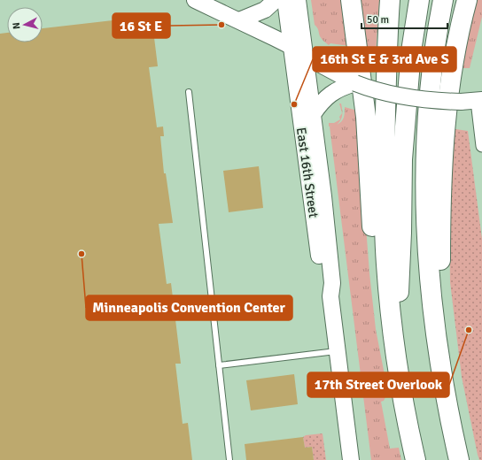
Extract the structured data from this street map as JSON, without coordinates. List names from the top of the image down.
{
  "streets": {
    "street": ["East 16th Street"]
  },
  "places": [
    "16 St E",
    "16th St E & 3rd Ave S",
    "Minneapolis Convention Center",
    "17th Street Overlook"
  ],
  "scale_bar": "50 m",
  "north": "left"
}
